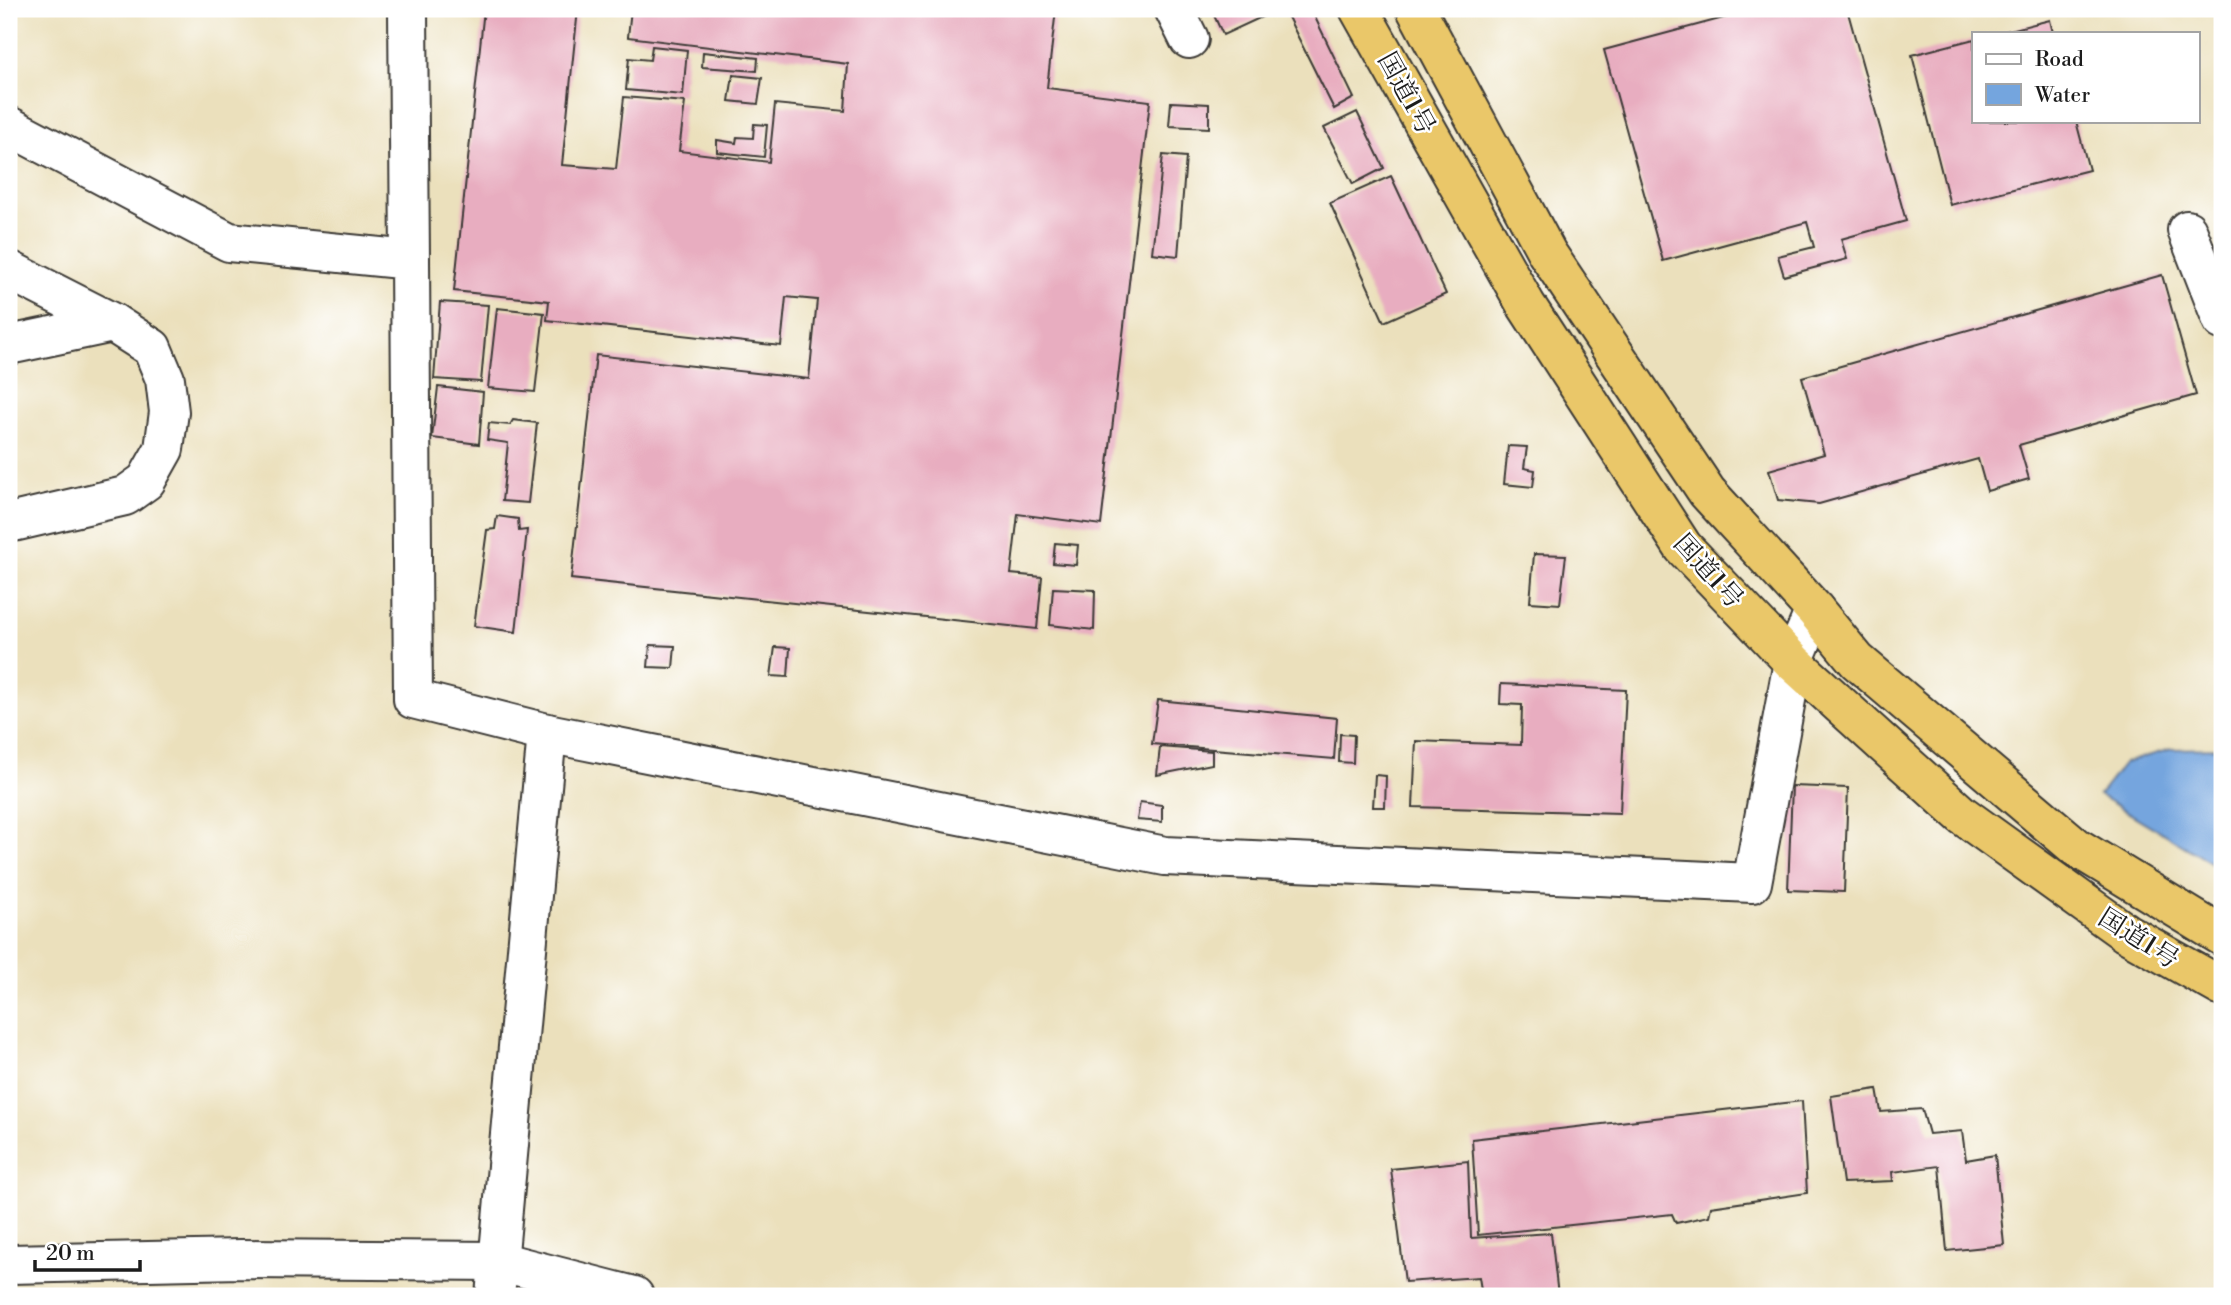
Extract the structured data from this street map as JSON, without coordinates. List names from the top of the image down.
{
  "streets": {
    "highway": ["国道1号"]
  },
  "legend": ["Road", "Water"],
  "scale_bar": "20 m"
}
